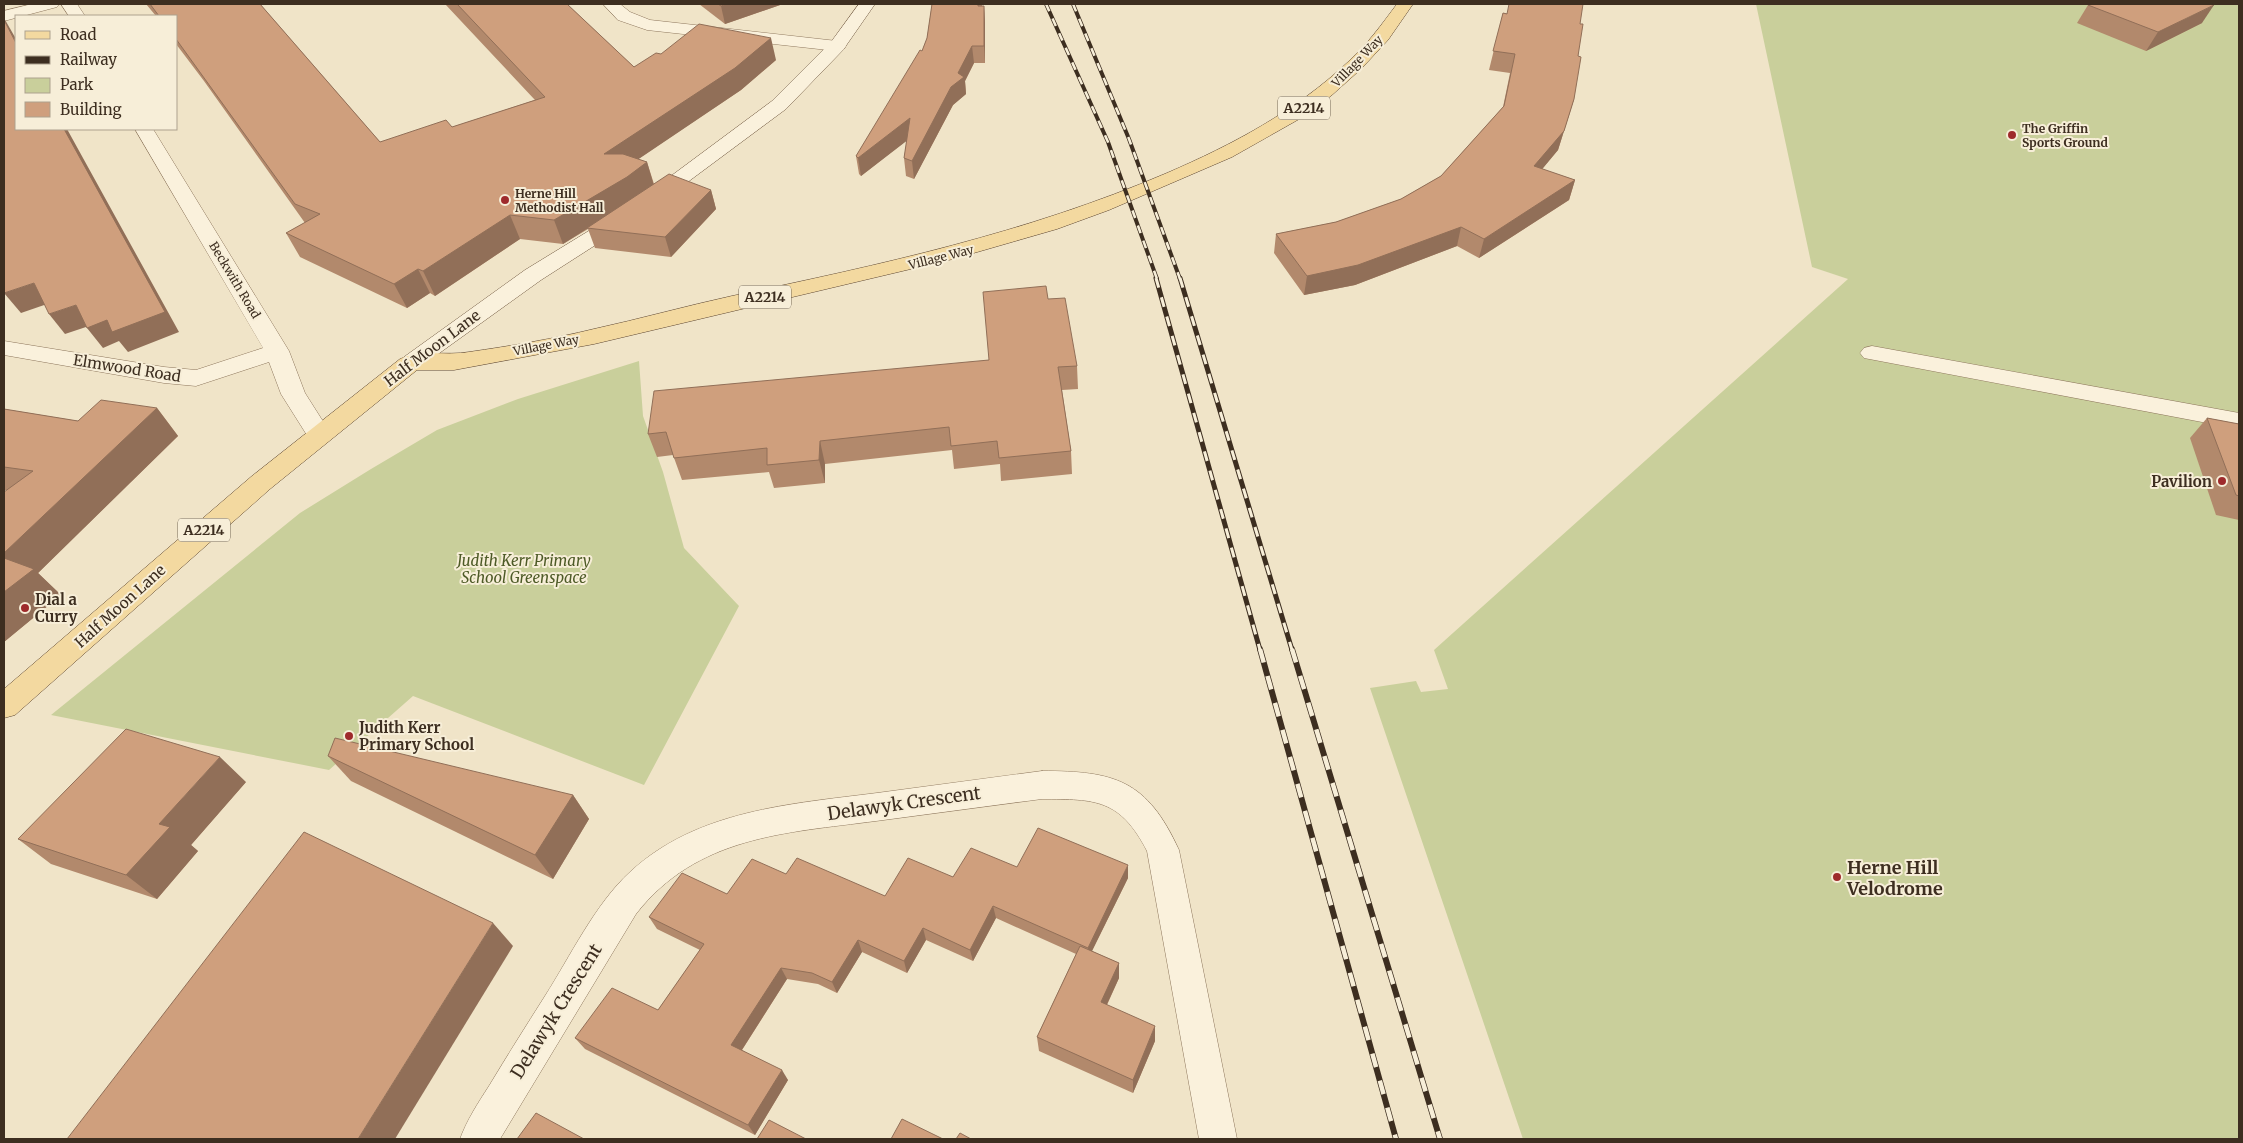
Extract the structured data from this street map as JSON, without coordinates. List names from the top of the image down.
{
  "streets": {
    "main road": ["Village Way", "A2214", "Half Moon Lane"],
    "street": ["Beckwith Road", "Elmwood Road", "Delawyk Crescent"]
  },
  "crossings": [
    ["Village Way", "Half Moon Lane"],
    ["Beckwith Road", "Half Moon Lane"],
    ["Beckwith Road", "Elmwood Road"]
  ],
  "parks": ["Judith Kerr Primary School Greenspace"],
  "places": [
    "The Griffin Sports Ground",
    "Herne Hill Methodist Hall",
    "Pavilion",
    "Dial a Curry",
    "Judith Kerr Primary School",
    "Herne Hill Velodrome"
  ],
  "legend": [
    "Road",
    "Railway",
    "Park",
    "Building"
  ]
}
